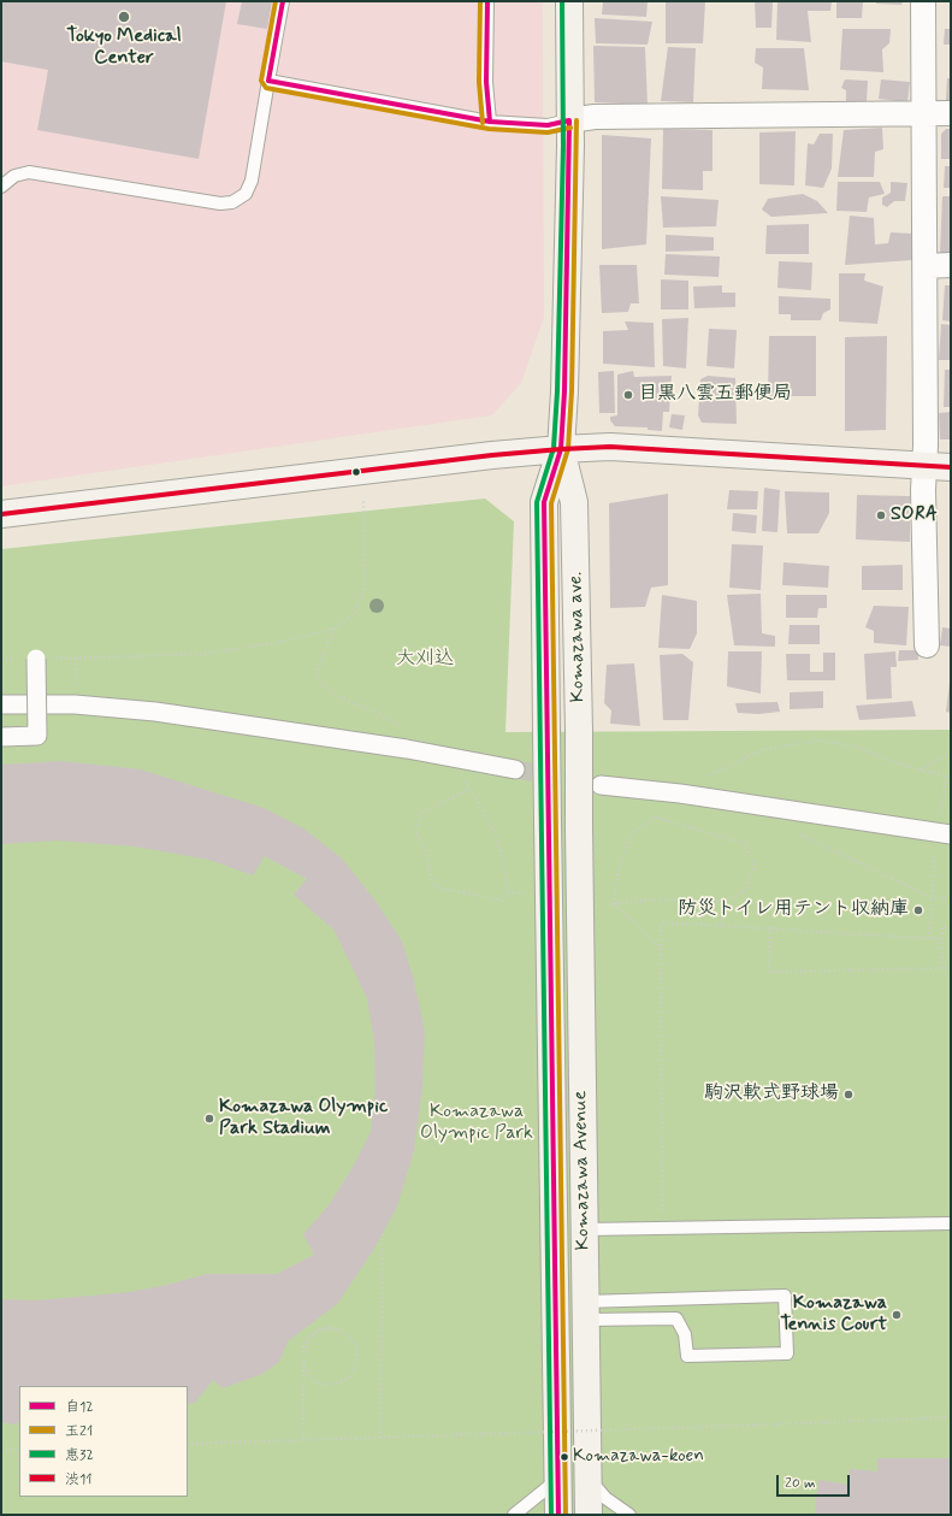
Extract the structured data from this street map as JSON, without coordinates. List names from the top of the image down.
{
  "streets": {
    "main road": ["Komazawa ave.", "Komazawa Avenue"]
  },
  "crossings": [
    ["Komazawa ave.", "Komazawa Avenue"]
  ],
  "parks": ["大刈込", "Komazawa Olympic Park"],
  "places": [
    "Tokyo Medical Center",
    "目黒八雲五郵便局",
    "SORA",
    "防災トイレ用テント収納庫",
    "駒沢軟式野球場",
    "Komazawa Olympic Park Stadium",
    "Komazawa Tennis Court",
    "Komazawa-koen"
  ],
  "lines": [
    "transit line 自12",
    "transit line 玉21",
    "transit line 恵32",
    "transit line 渋11"
  ],
  "legend": [
    "自12",
    "玉21",
    "恵32",
    "渋11"
  ],
  "scale_bar": "20 m"
}
